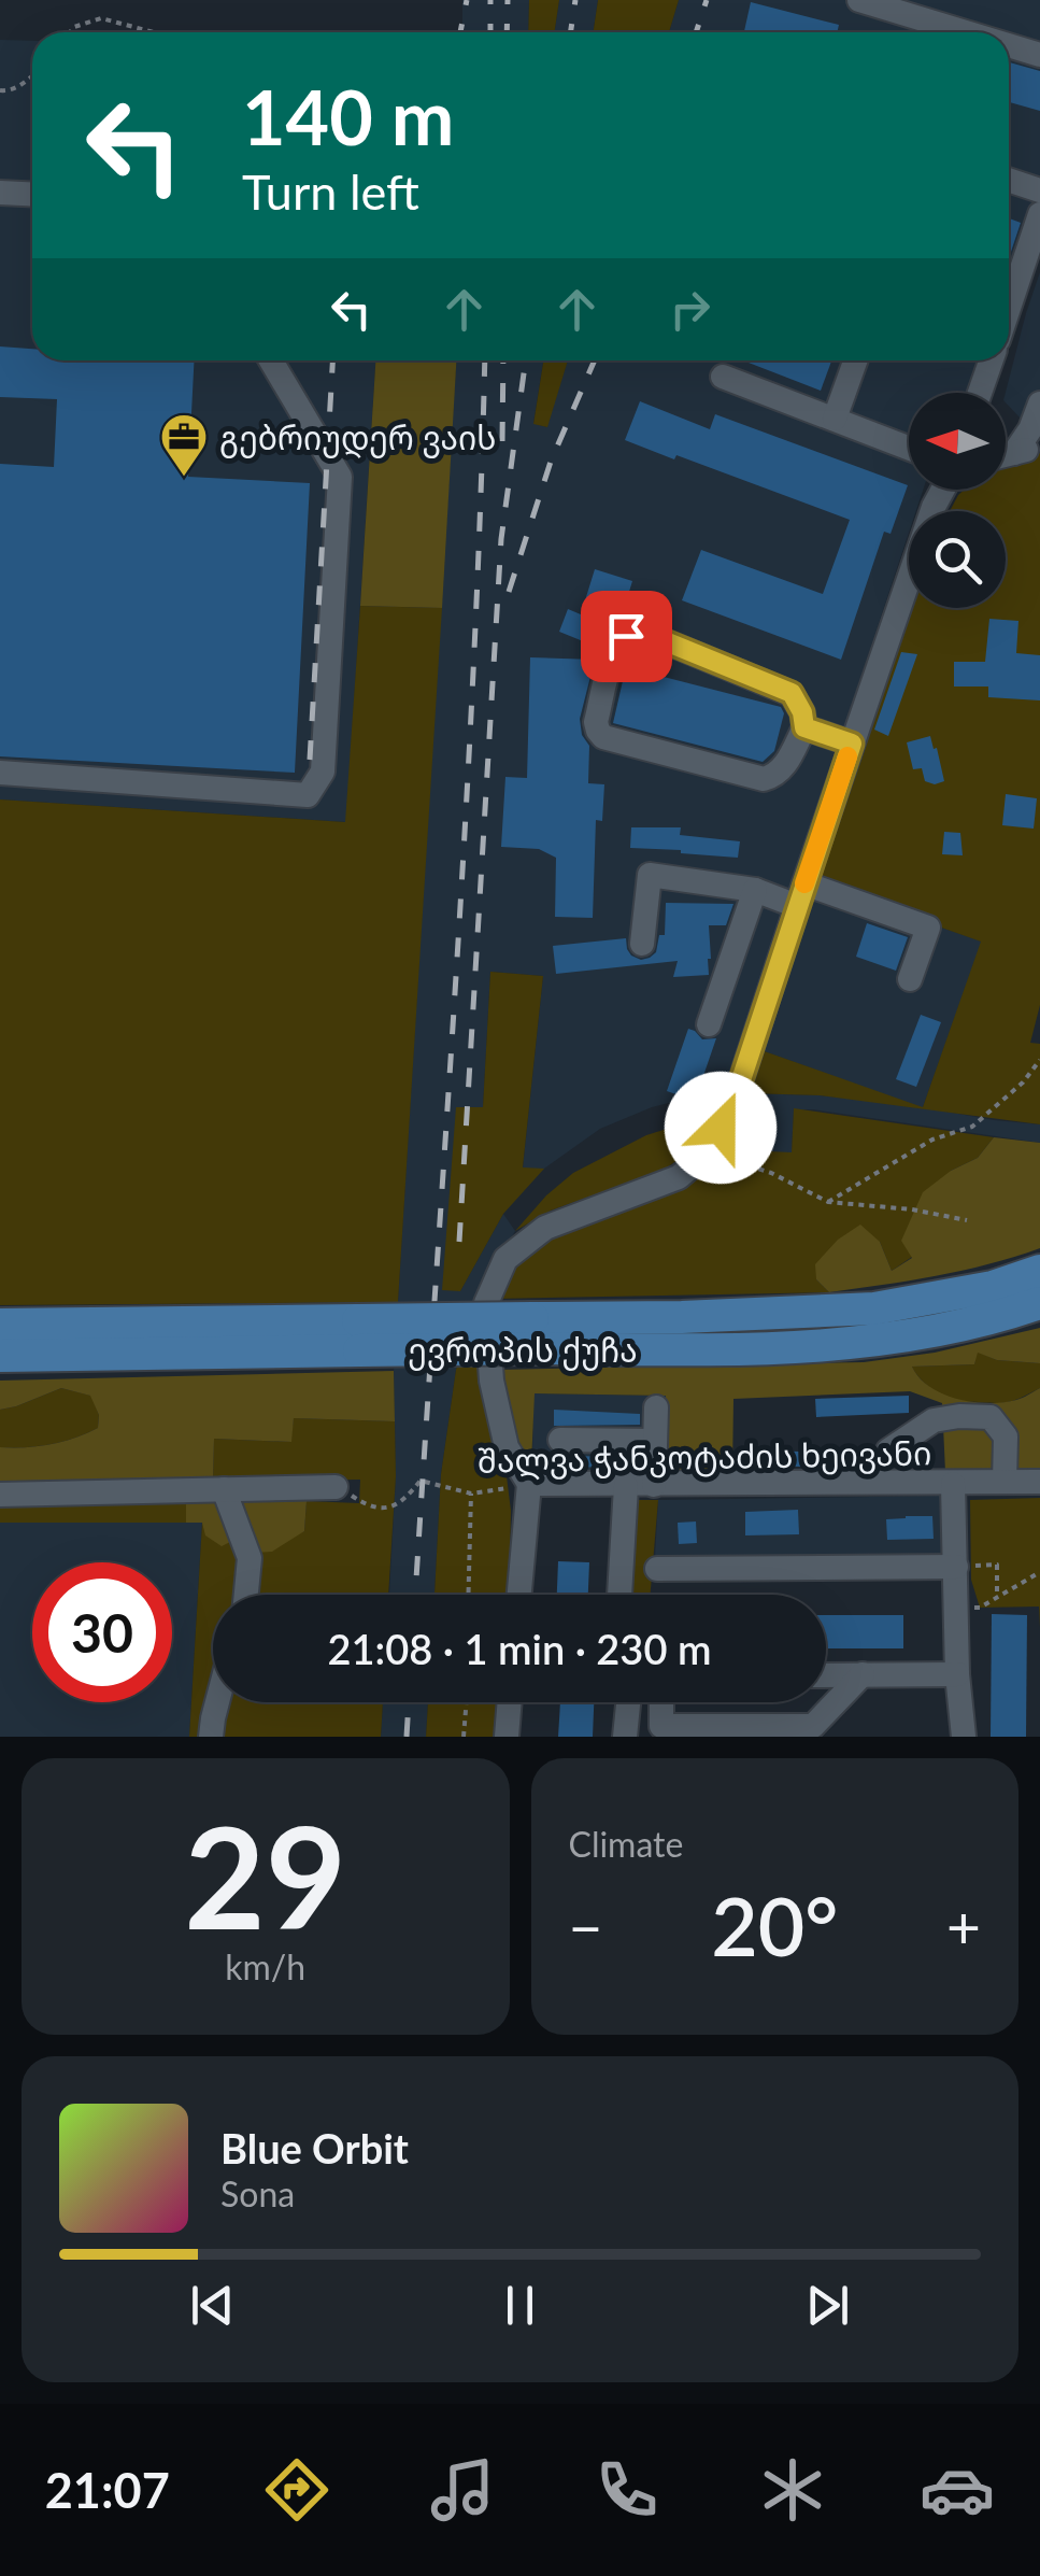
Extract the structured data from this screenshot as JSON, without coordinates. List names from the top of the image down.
{
  "streets": {
    "main road": ["ევროპის ქუჩა"],
    "street": ["შალვა ჭანკოტაძის ხეივანი"]
  },
  "places": {
    "office": ["გებრიუდერ ვაის"]
  },
  "north": "left",
  "page": {
    "turn": ["140 m", "Turn left"],
    "limit": "30",
    "trip": "21:08 · 1 min · 230 m",
    "tile": [
      ["29", "km/h"],
      "Climate"
    ],
    "heat": ["−", "20°", "+"],
    "song": ["Blue Orbit", "Sona"],
    "tabs": "21:07"
  }
}
